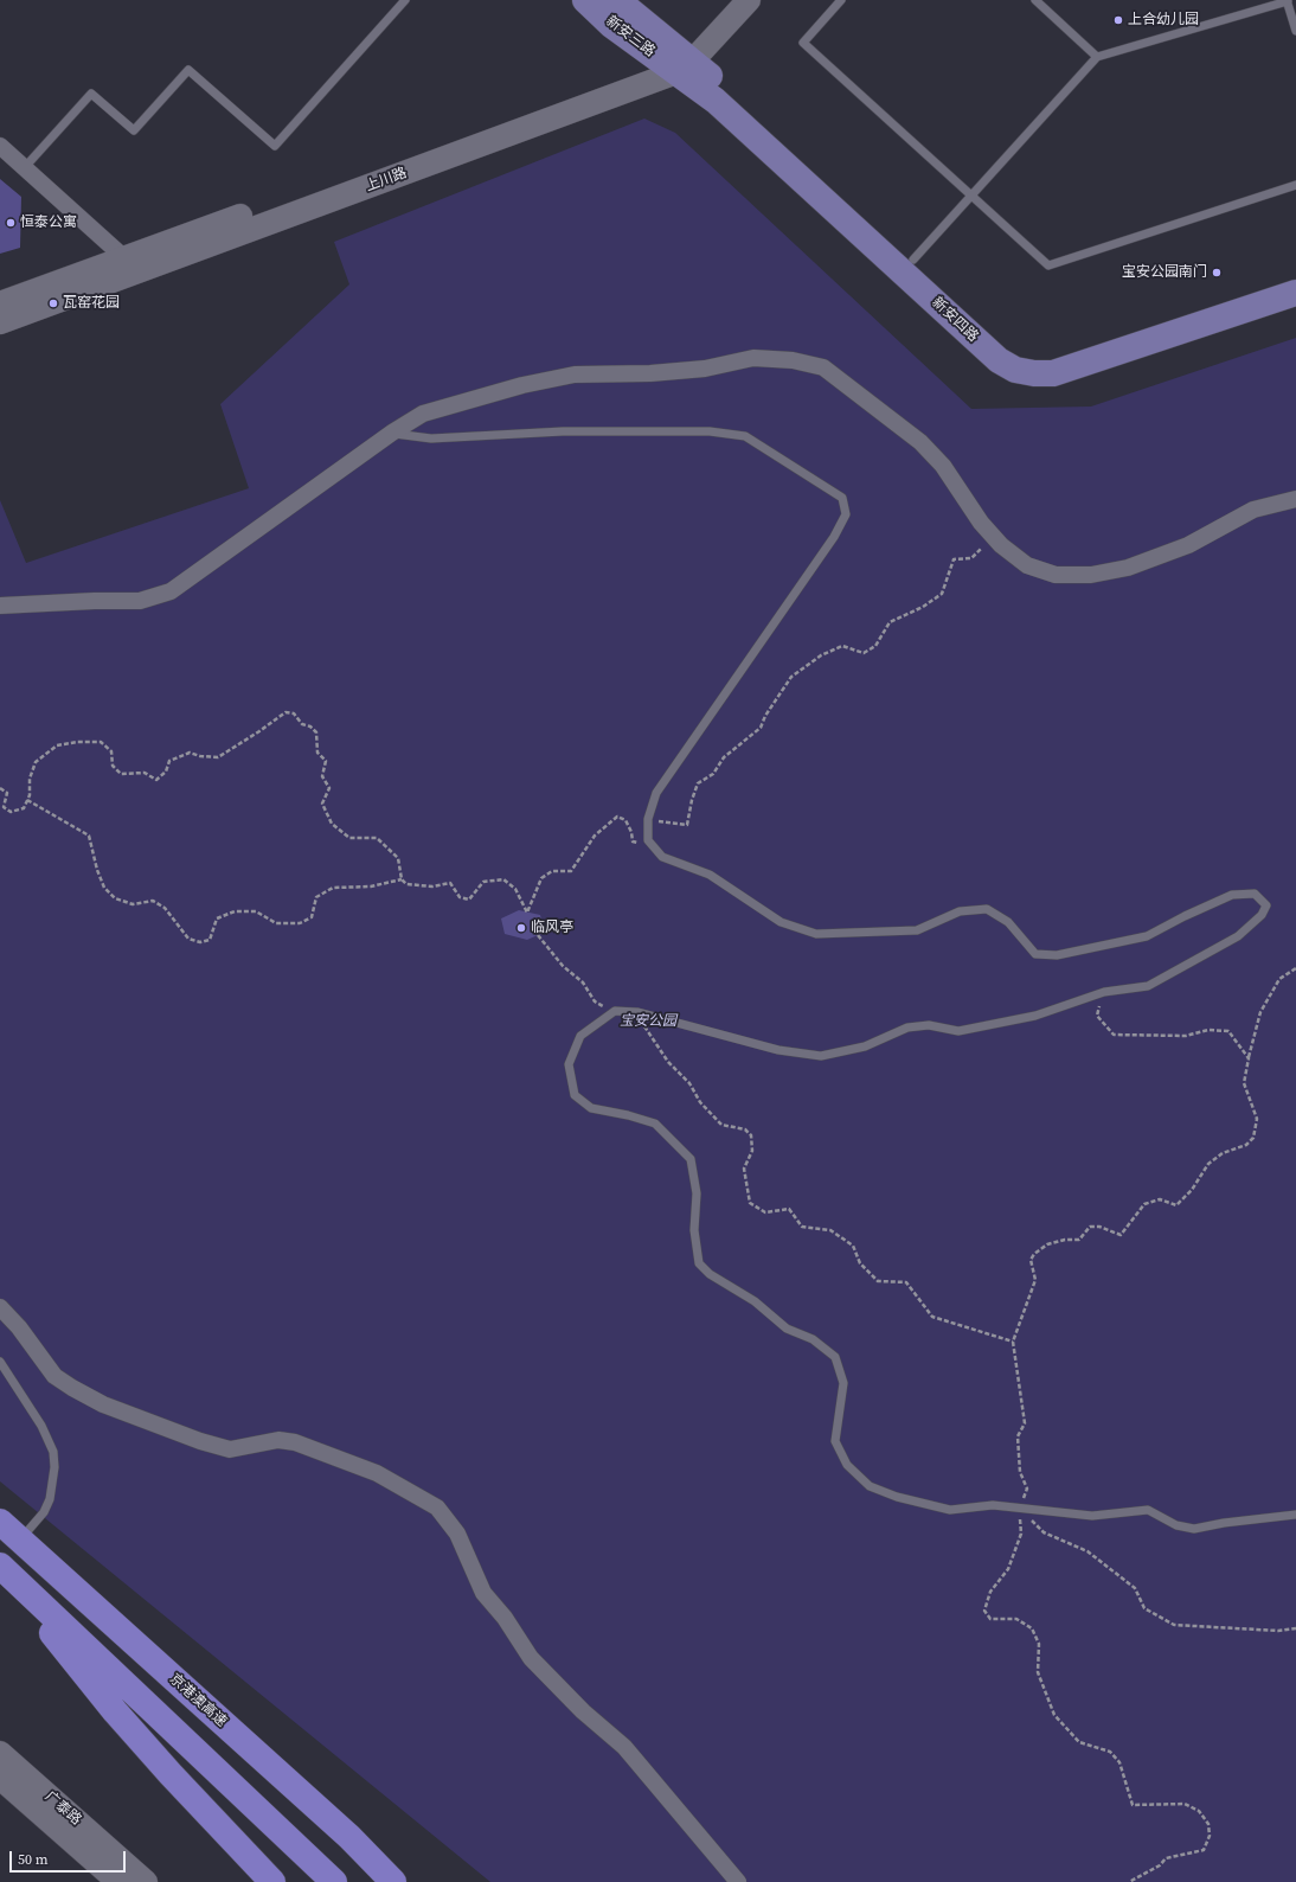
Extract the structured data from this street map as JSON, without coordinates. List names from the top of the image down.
{
  "streets": {
    "highway": ["京港澳高速"],
    "main road": [
      "新安三路",
      "上川路",
      "新安四路",
      "广泰路"
    ]
  },
  "crossings": [
    ["新安三路", "上川路"],
    ["新安三路", "新安四路"],
    ["上川路", "新安四路"]
  ],
  "parks": ["宝安公园"],
  "places": [
    "上合幼儿园",
    "恒泰公寓",
    "宝安公园南门",
    "瓦窑花园",
    "临风亭"
  ],
  "scale_bar": "50 m"
}
